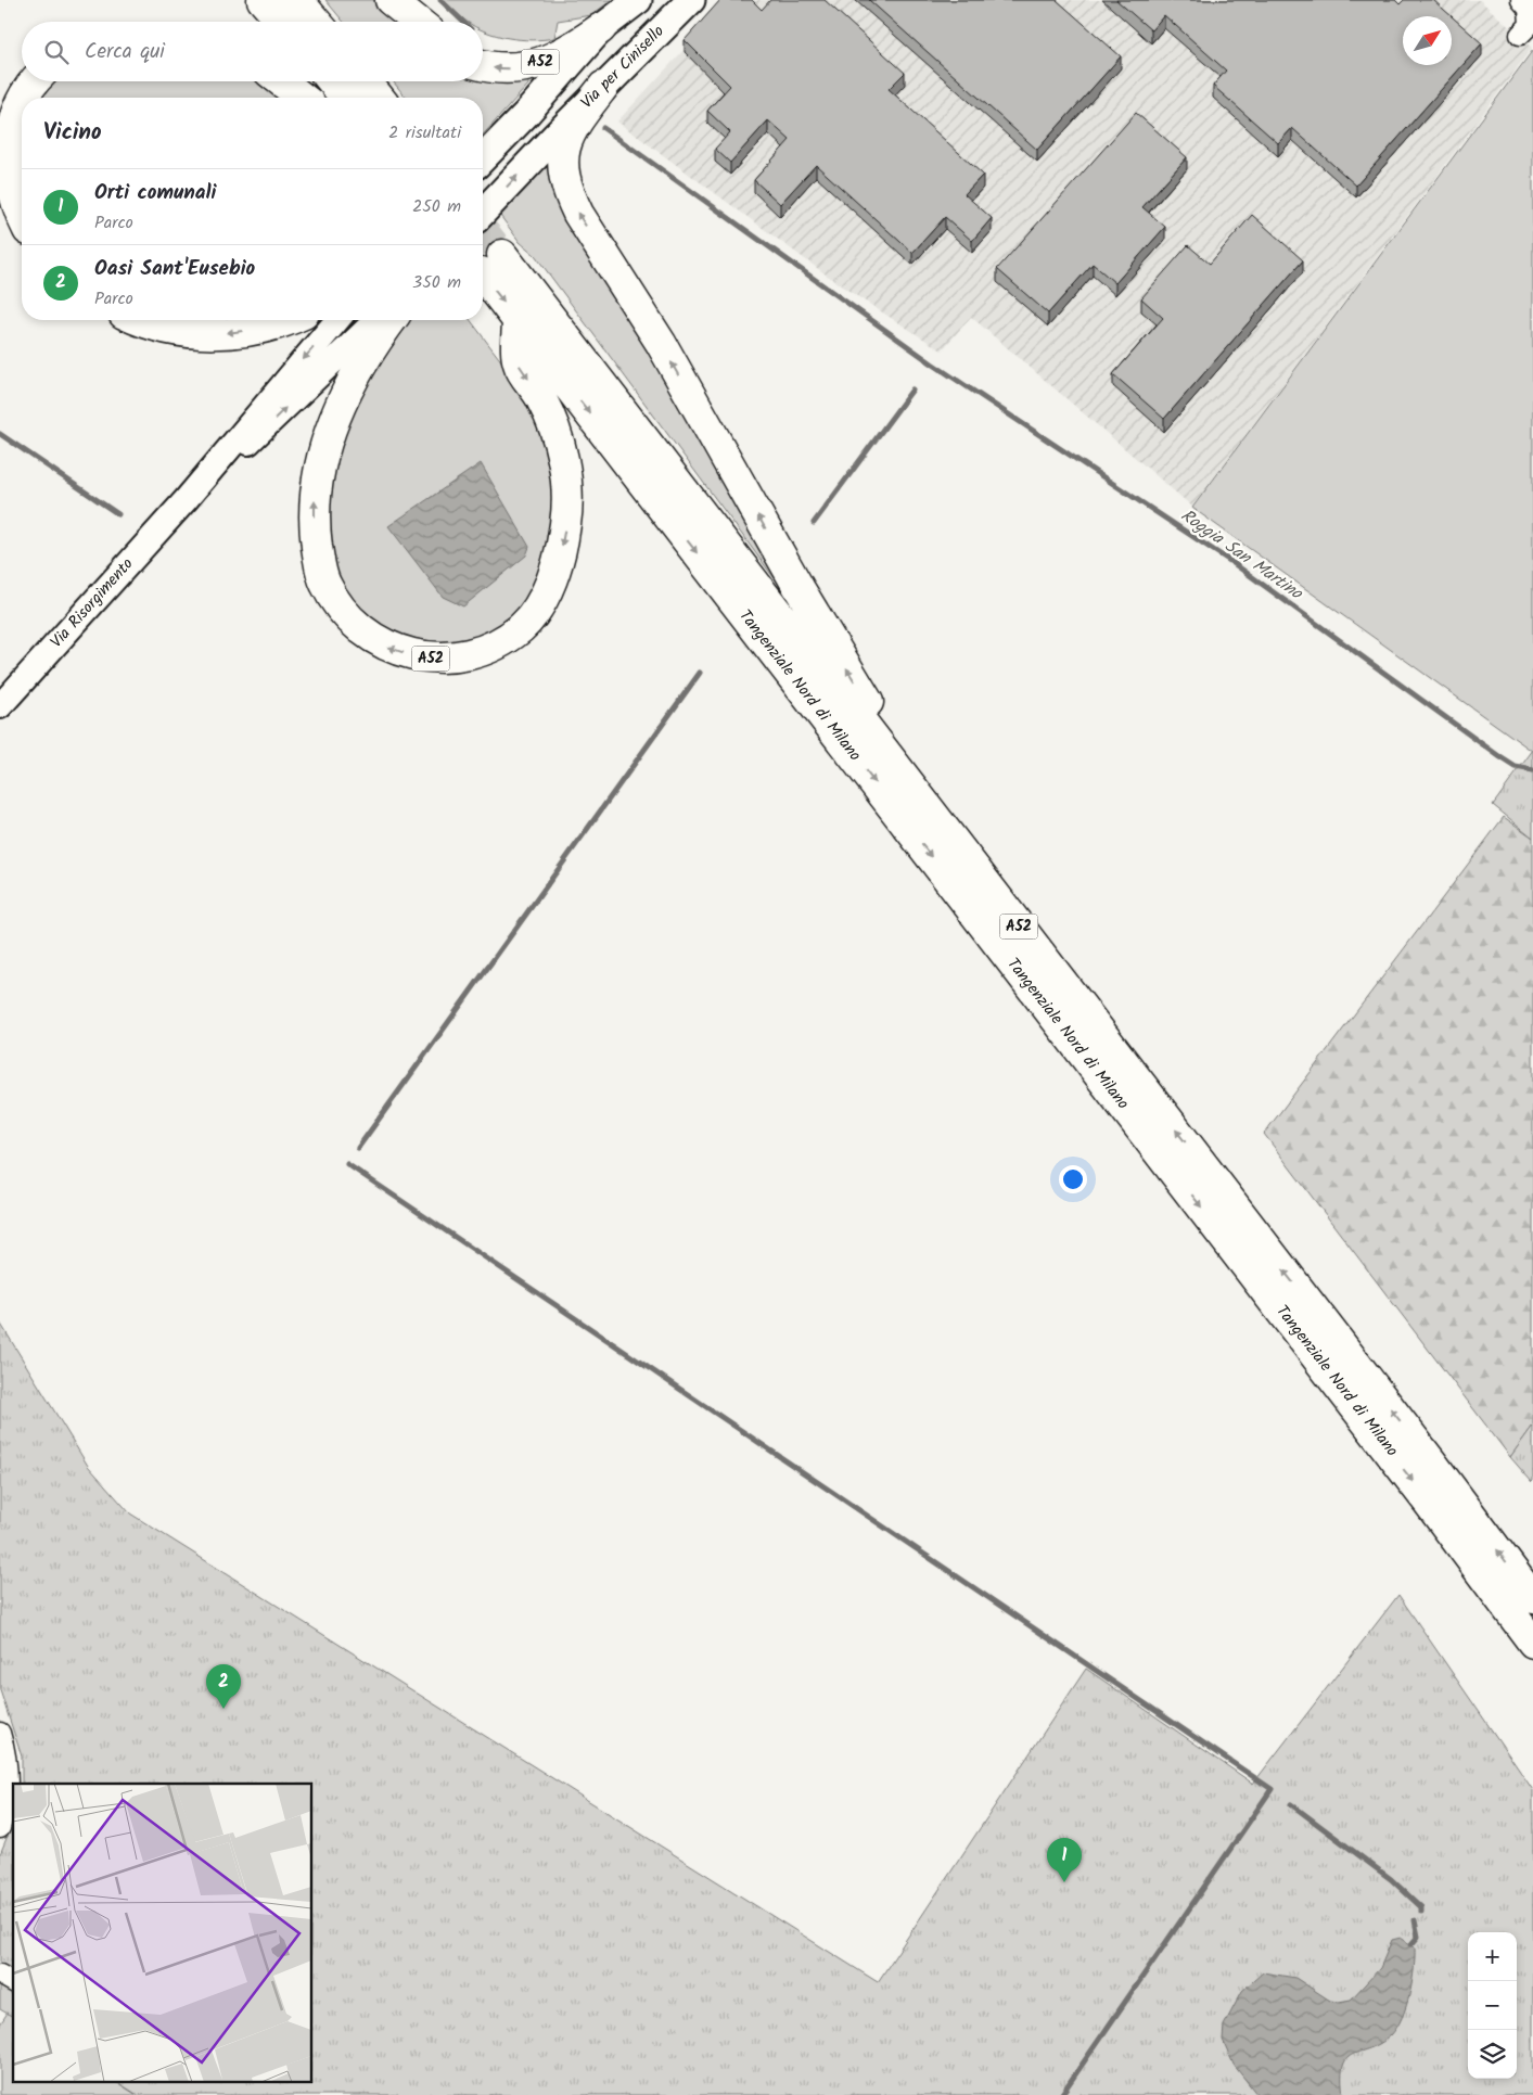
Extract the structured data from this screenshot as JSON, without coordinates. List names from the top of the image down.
{
  "streets": {
    "highway": ["A52", "Tangenziale Nord di Milano"],
    "main road": ["Via per Cinisello"],
    "street": ["Via Risorgimento"]
  },
  "crossings": [
    ["A52", "Via per Cinisello"],
    ["A52", "Tangenziale Nord di Milano"]
  ],
  "water": ["Roggia San Martino"],
  "north": "top right",
  "page": {
    "search": "Cerca qui",
    "heading": ["Vicino", "2 risultati"],
    "list": [
      {
        "mark": "1",
        "name": "Orti comunali",
        "note": "Parco",
        "value": "250 m"
      },
      {
        "mark": "2",
        "name": "Oasi Sant'Eusebio",
        "note": "Parco",
        "value": "350 m"
      }
    ],
    "pins": ["2", "1"],
    "map_buttons": ["+", "−"]
  }
}
